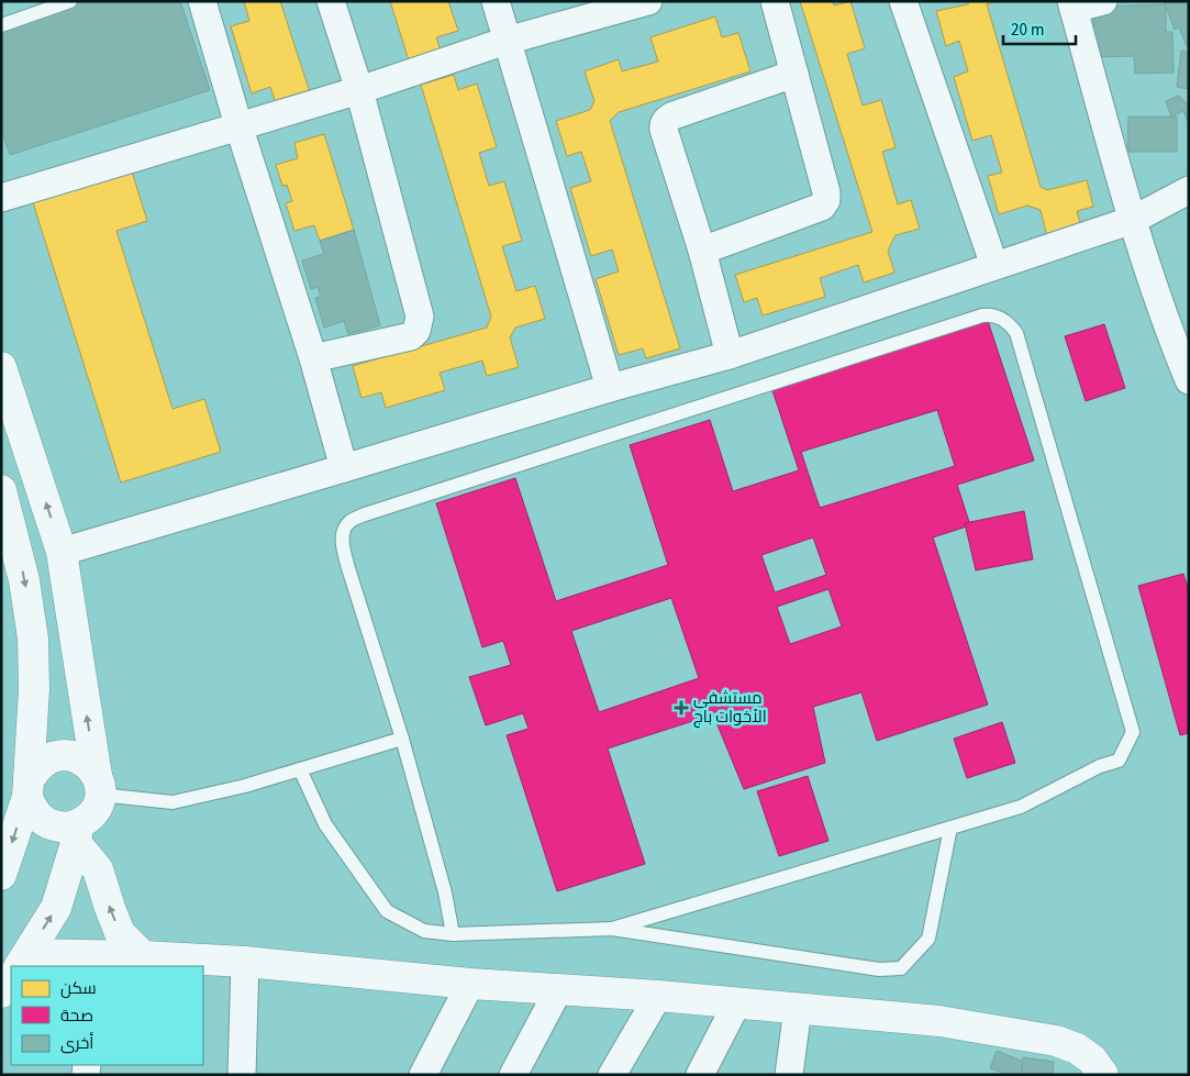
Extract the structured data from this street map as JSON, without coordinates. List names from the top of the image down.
{
  "places": {
    "health": ["مستشفى الأخوات باج"]
  },
  "legend": ["سكن", "صحة", "أخرى"],
  "scale_bar": "20 m"
}
